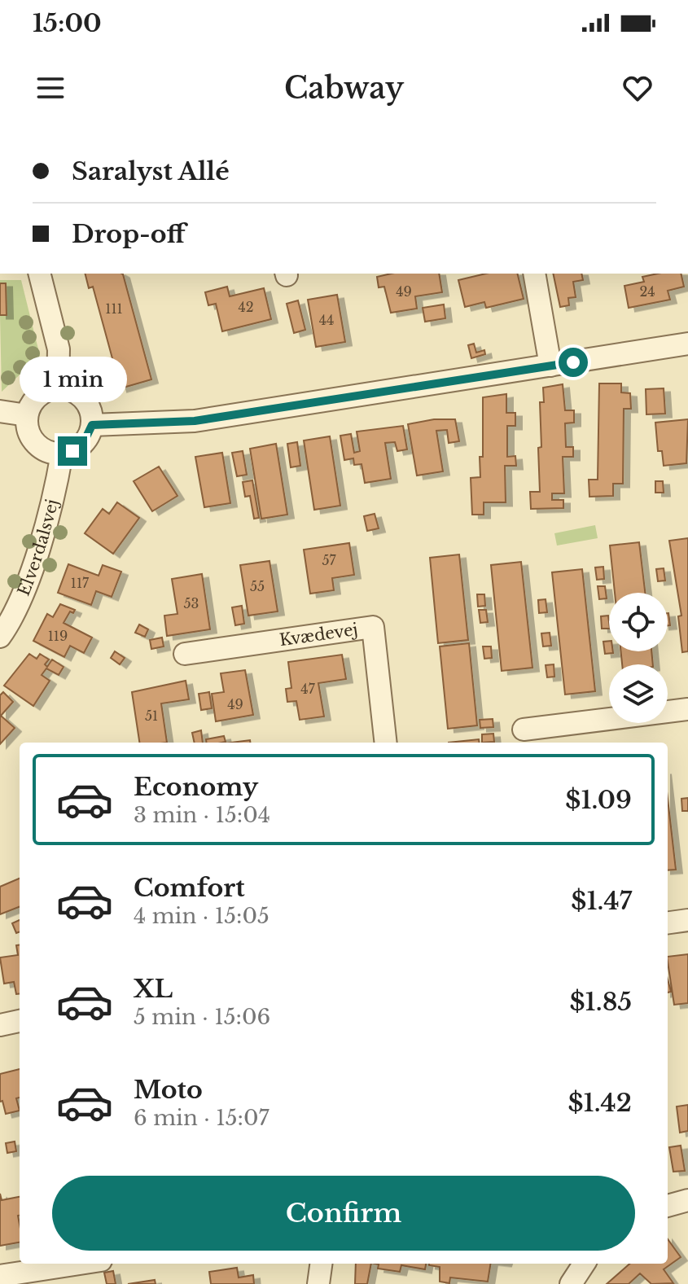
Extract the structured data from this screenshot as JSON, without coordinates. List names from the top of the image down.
{
  "streets": {
    "street": ["Elverdalsvej", "Kvædevej"]
  },
  "house_numbers": [
    "49",
    "24",
    "42",
    "111",
    "44",
    "57",
    "117",
    "55",
    "53",
    "119",
    "47",
    "49",
    "51"
  ],
  "page": {
    "status": "15:00",
    "header": "Cabway",
    "banner": ["Saralyst Allé", "Drop-off"],
    "bubble": "1 min",
    "list": [
      {
        "name": "Economy",
        "note": "3 min · 15:04",
        "value": "$1.09"
      },
      {
        "name": "Comfort",
        "note": "4 min · 15:05",
        "value": "$1.47"
      },
      {
        "name": "XL",
        "note": "5 min · 15:06",
        "value": "$1.85"
      },
      {
        "name": "Moto",
        "note": "6 min · 15:07",
        "value": "$1.42"
      }
    ],
    "buttons": "Confirm"
  }
}
